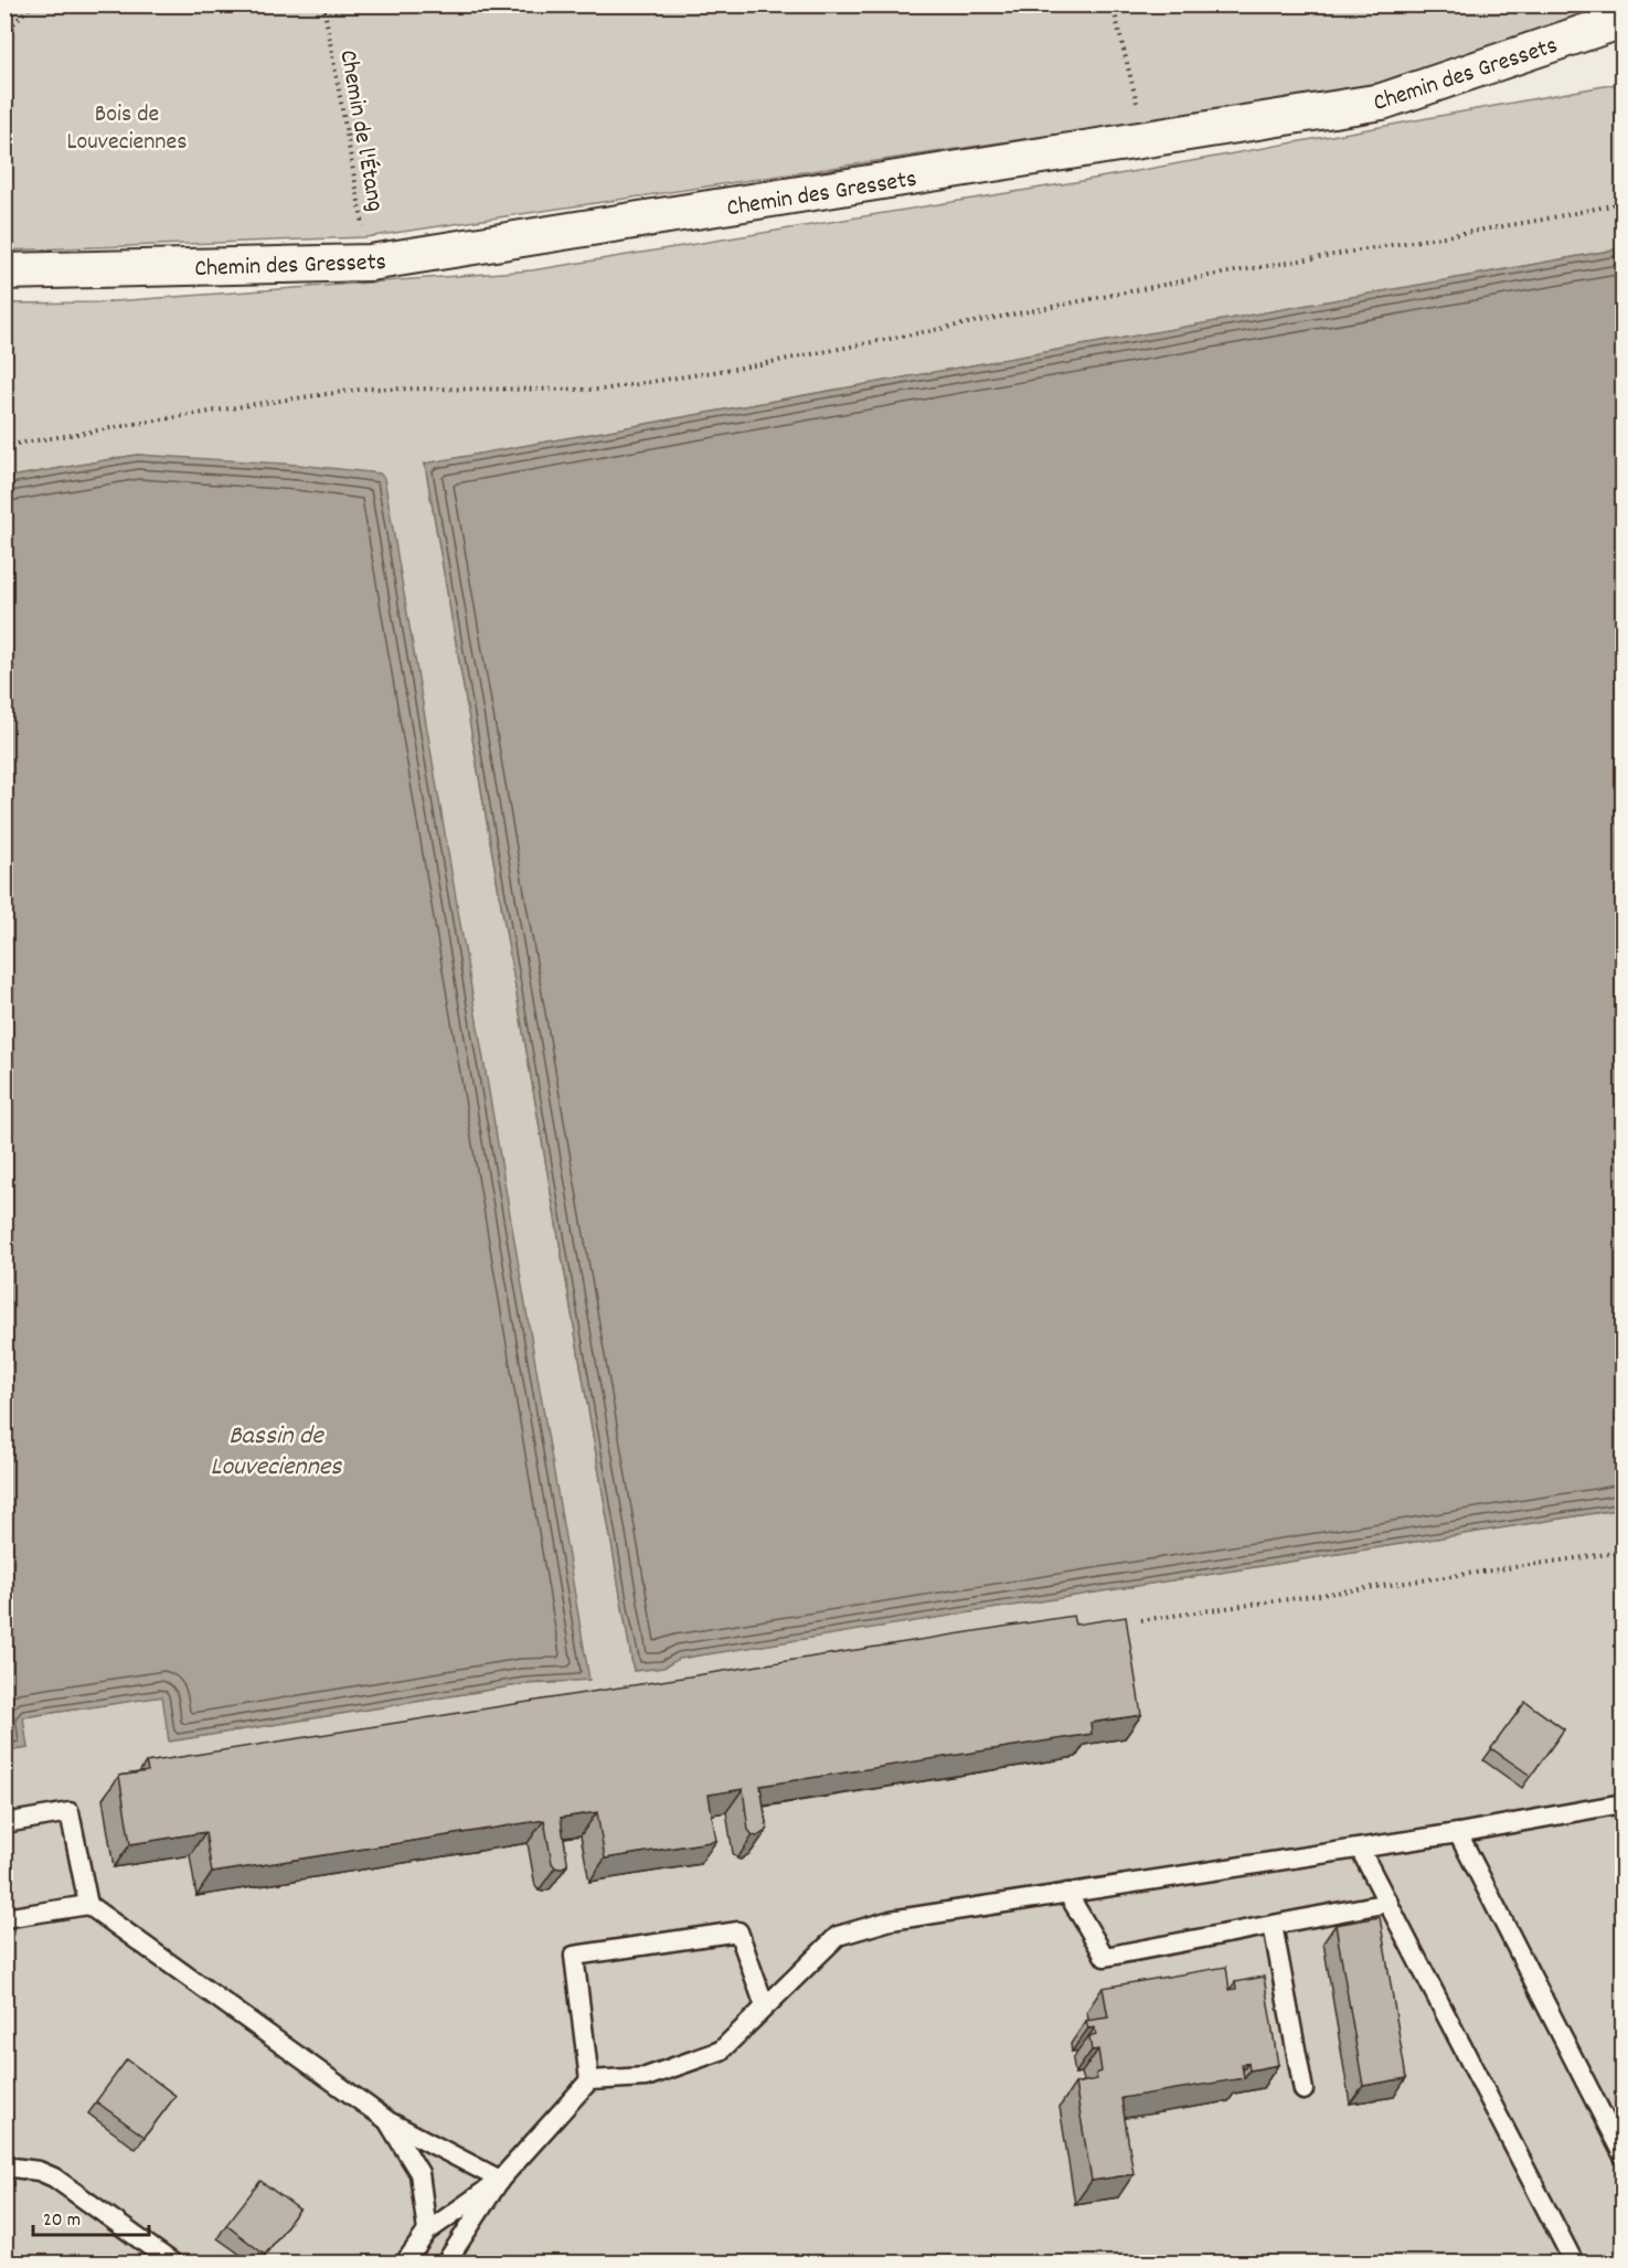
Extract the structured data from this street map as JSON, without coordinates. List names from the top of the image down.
{
  "streets": {
    "street": ["Chemin des Gressets"],
    "path": ["Chemin de l'Étang"]
  },
  "crossings": [
    ["Chemin des Gressets", "Chemin de l'Étang"]
  ],
  "water": ["Bassin de Louveciennes"],
  "parks": ["Bois de Louveciennes"],
  "scale_bar": "20 m"
}
